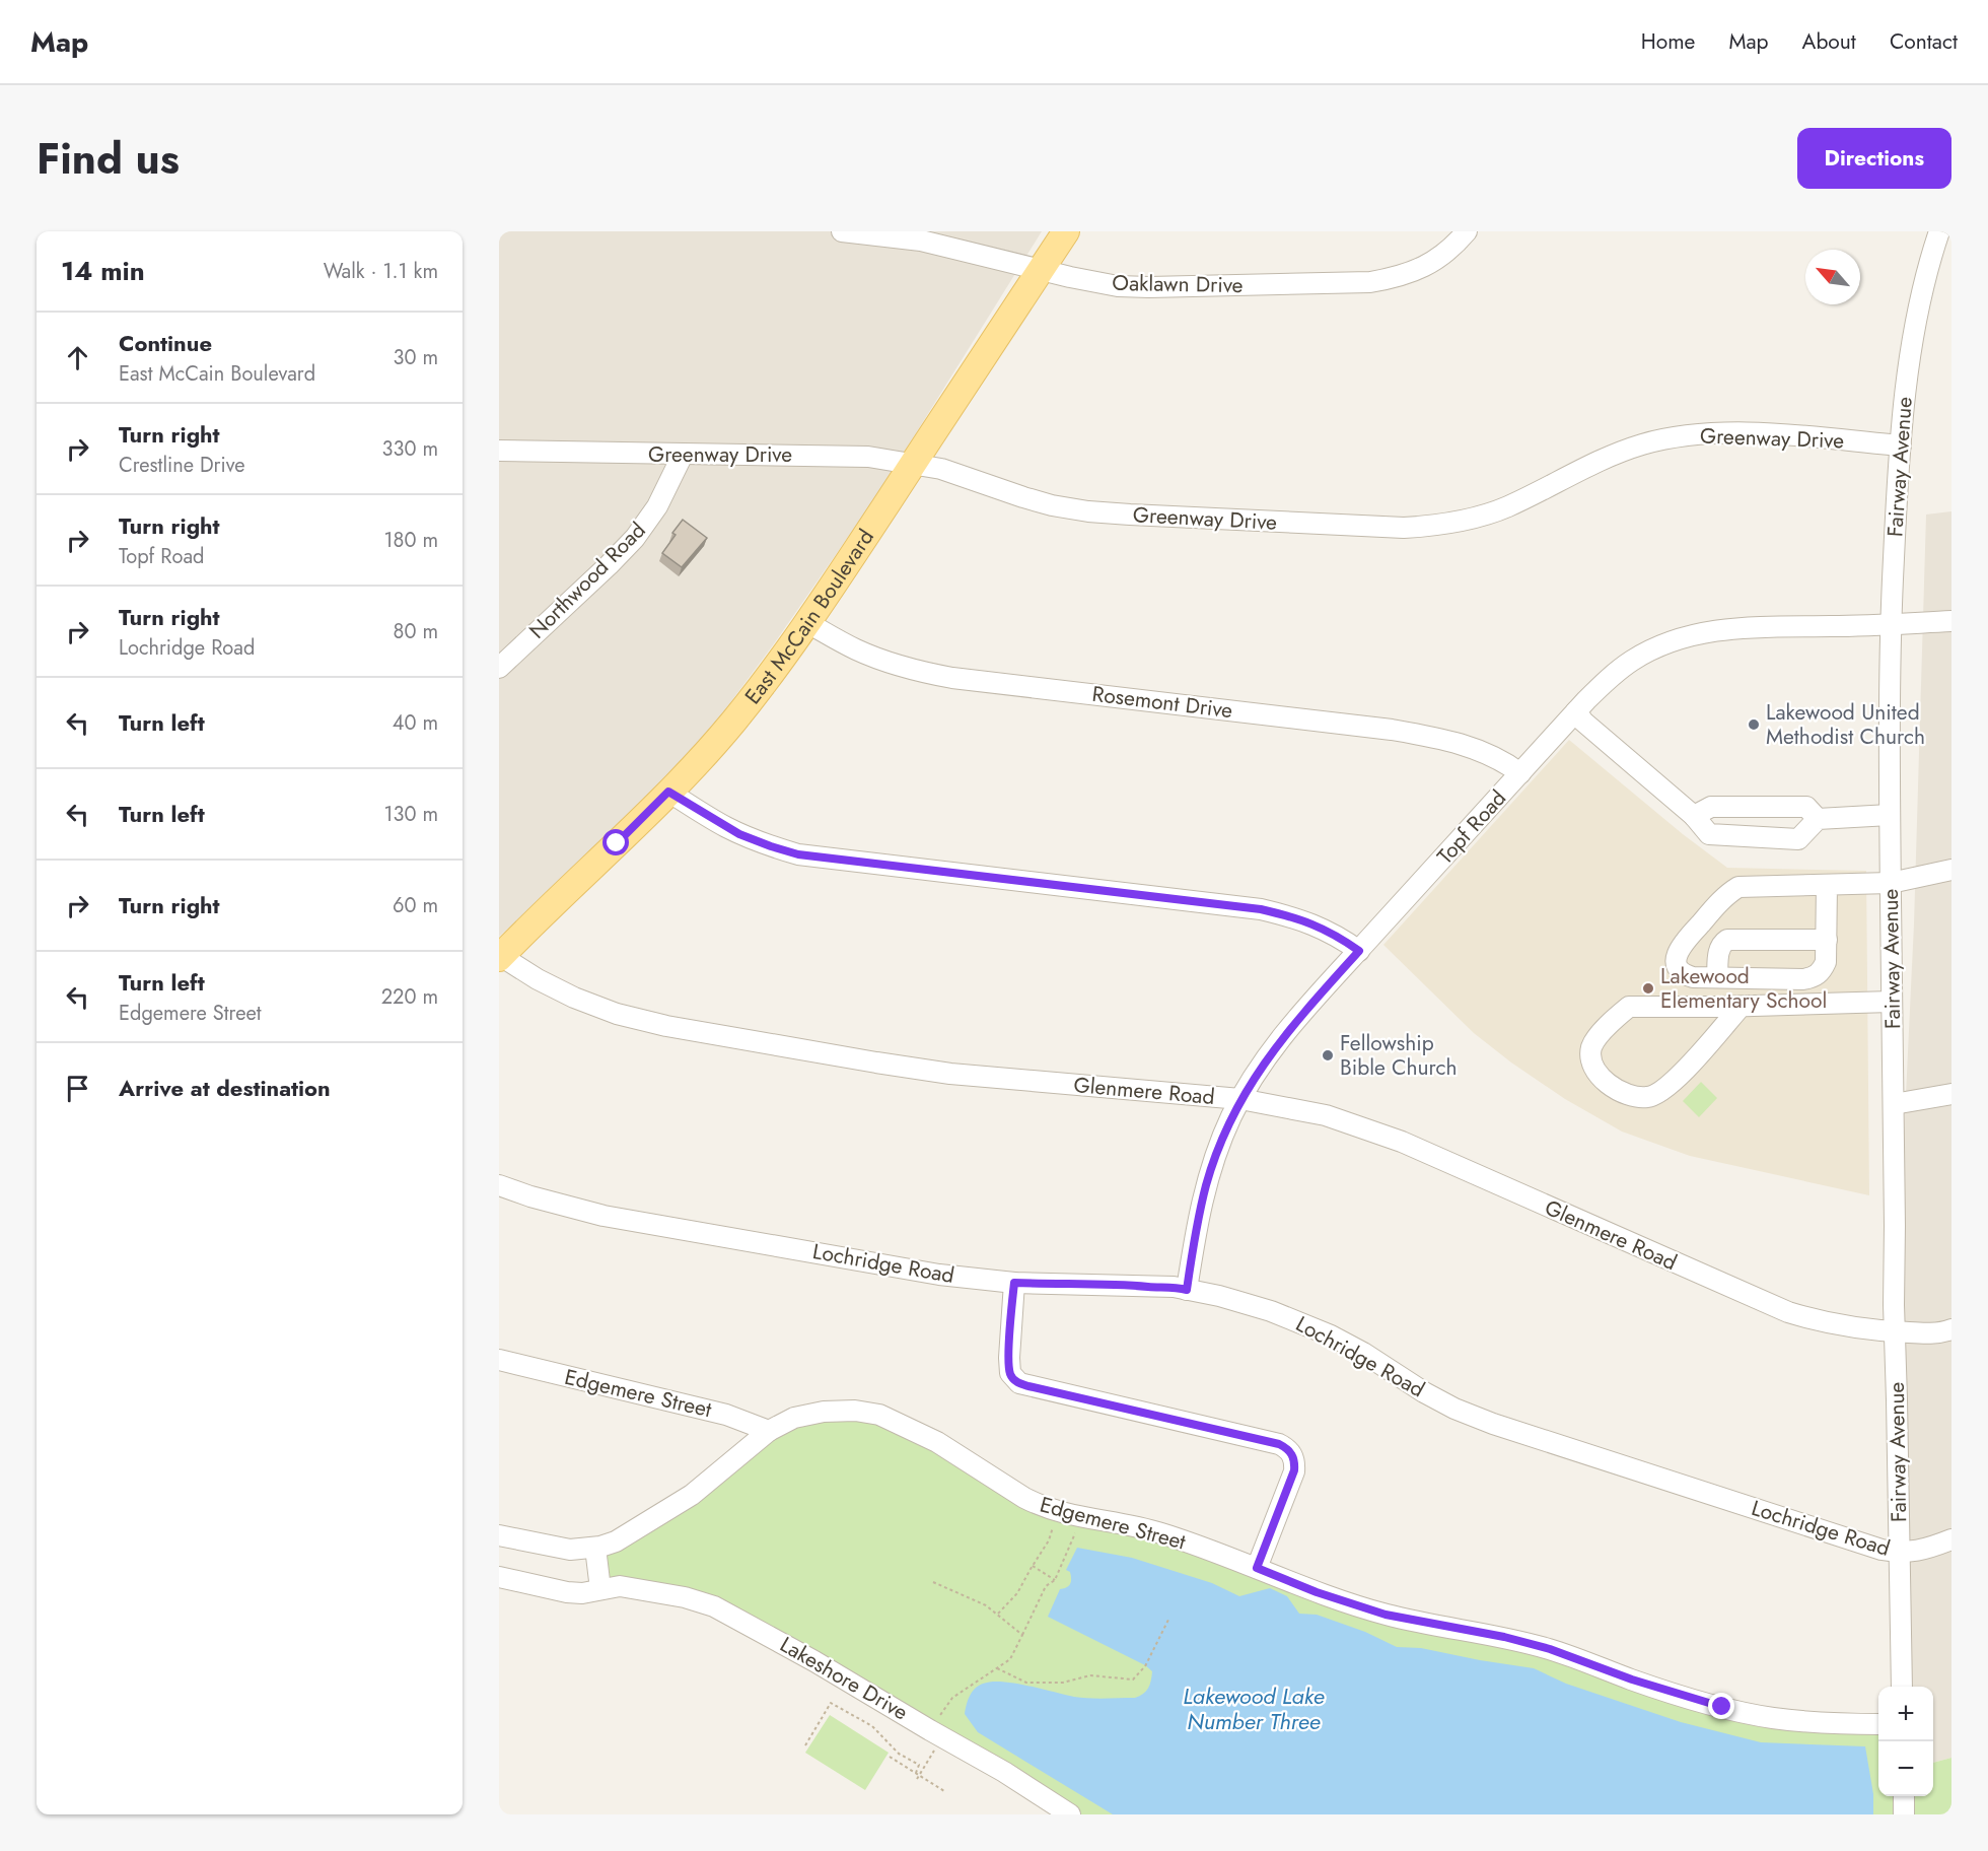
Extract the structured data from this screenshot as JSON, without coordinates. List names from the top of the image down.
{
  "streets": {
    "main road": ["East McCain Boulevard"],
    "street": [
      "Oaklawn Drive",
      "Greenway Drive",
      "Fairway Avenue",
      "Northwood Road",
      "Rosemont Drive",
      "Topf Road",
      "Glenmere Road",
      "Lochridge Road",
      "Edgemere Street",
      "Lakeshore Drive"
    ]
  },
  "crossings": [
    ["Oaklawn Drive", "East McCain Boulevard"],
    ["Greenway Drive", "Fairway Avenue"],
    ["Greenway Drive", "Northwood Road"],
    ["Greenway Drive", "East McCain Boulevard"],
    ["Fairway Avenue", "Topf Road"],
    ["Fairway Avenue", "Glenmere Road"],
    ["Fairway Avenue", "Lochridge Road"],
    ["East McCain Boulevard", "Rosemont Drive"],
    ["East McCain Boulevard", "Glenmere Road"],
    ["Rosemont Drive", "Topf Road"],
    ["Topf Road", "Glenmere Road"],
    ["Topf Road", "Lochridge Road"]
  ],
  "water": ["Lakewood Lake Number Three"],
  "places": ["Lakewood United Methodist Church", "Lakewood Elementary School", "Fellowship Bible Church"],
  "north": "top left",
  "page": {
    "header": "Map",
    "nav": [
      "Home",
      "Map",
      "About",
      "Contact"
    ],
    "title": "Find us",
    "buttons": "Directions",
    "heading": ["14 min", "Walk · 1.1 km"],
    "list": [
      ["Continue", "East McCain Boulevard", "30 m"],
      ["Turn right", "Crestline Drive", "330 m"],
      ["Turn right", "Topf Road", "180 m"],
      ["Turn right", "Lochridge Road", "80 m"],
      ["Turn left", "40 m"],
      ["Turn left", "130 m"],
      ["Turn right", "60 m"],
      ["Turn left", "Edgemere Street", "220 m"],
      "Arrive at destination"
    ],
    "map_buttons": ["+", "−"]
  }
}
